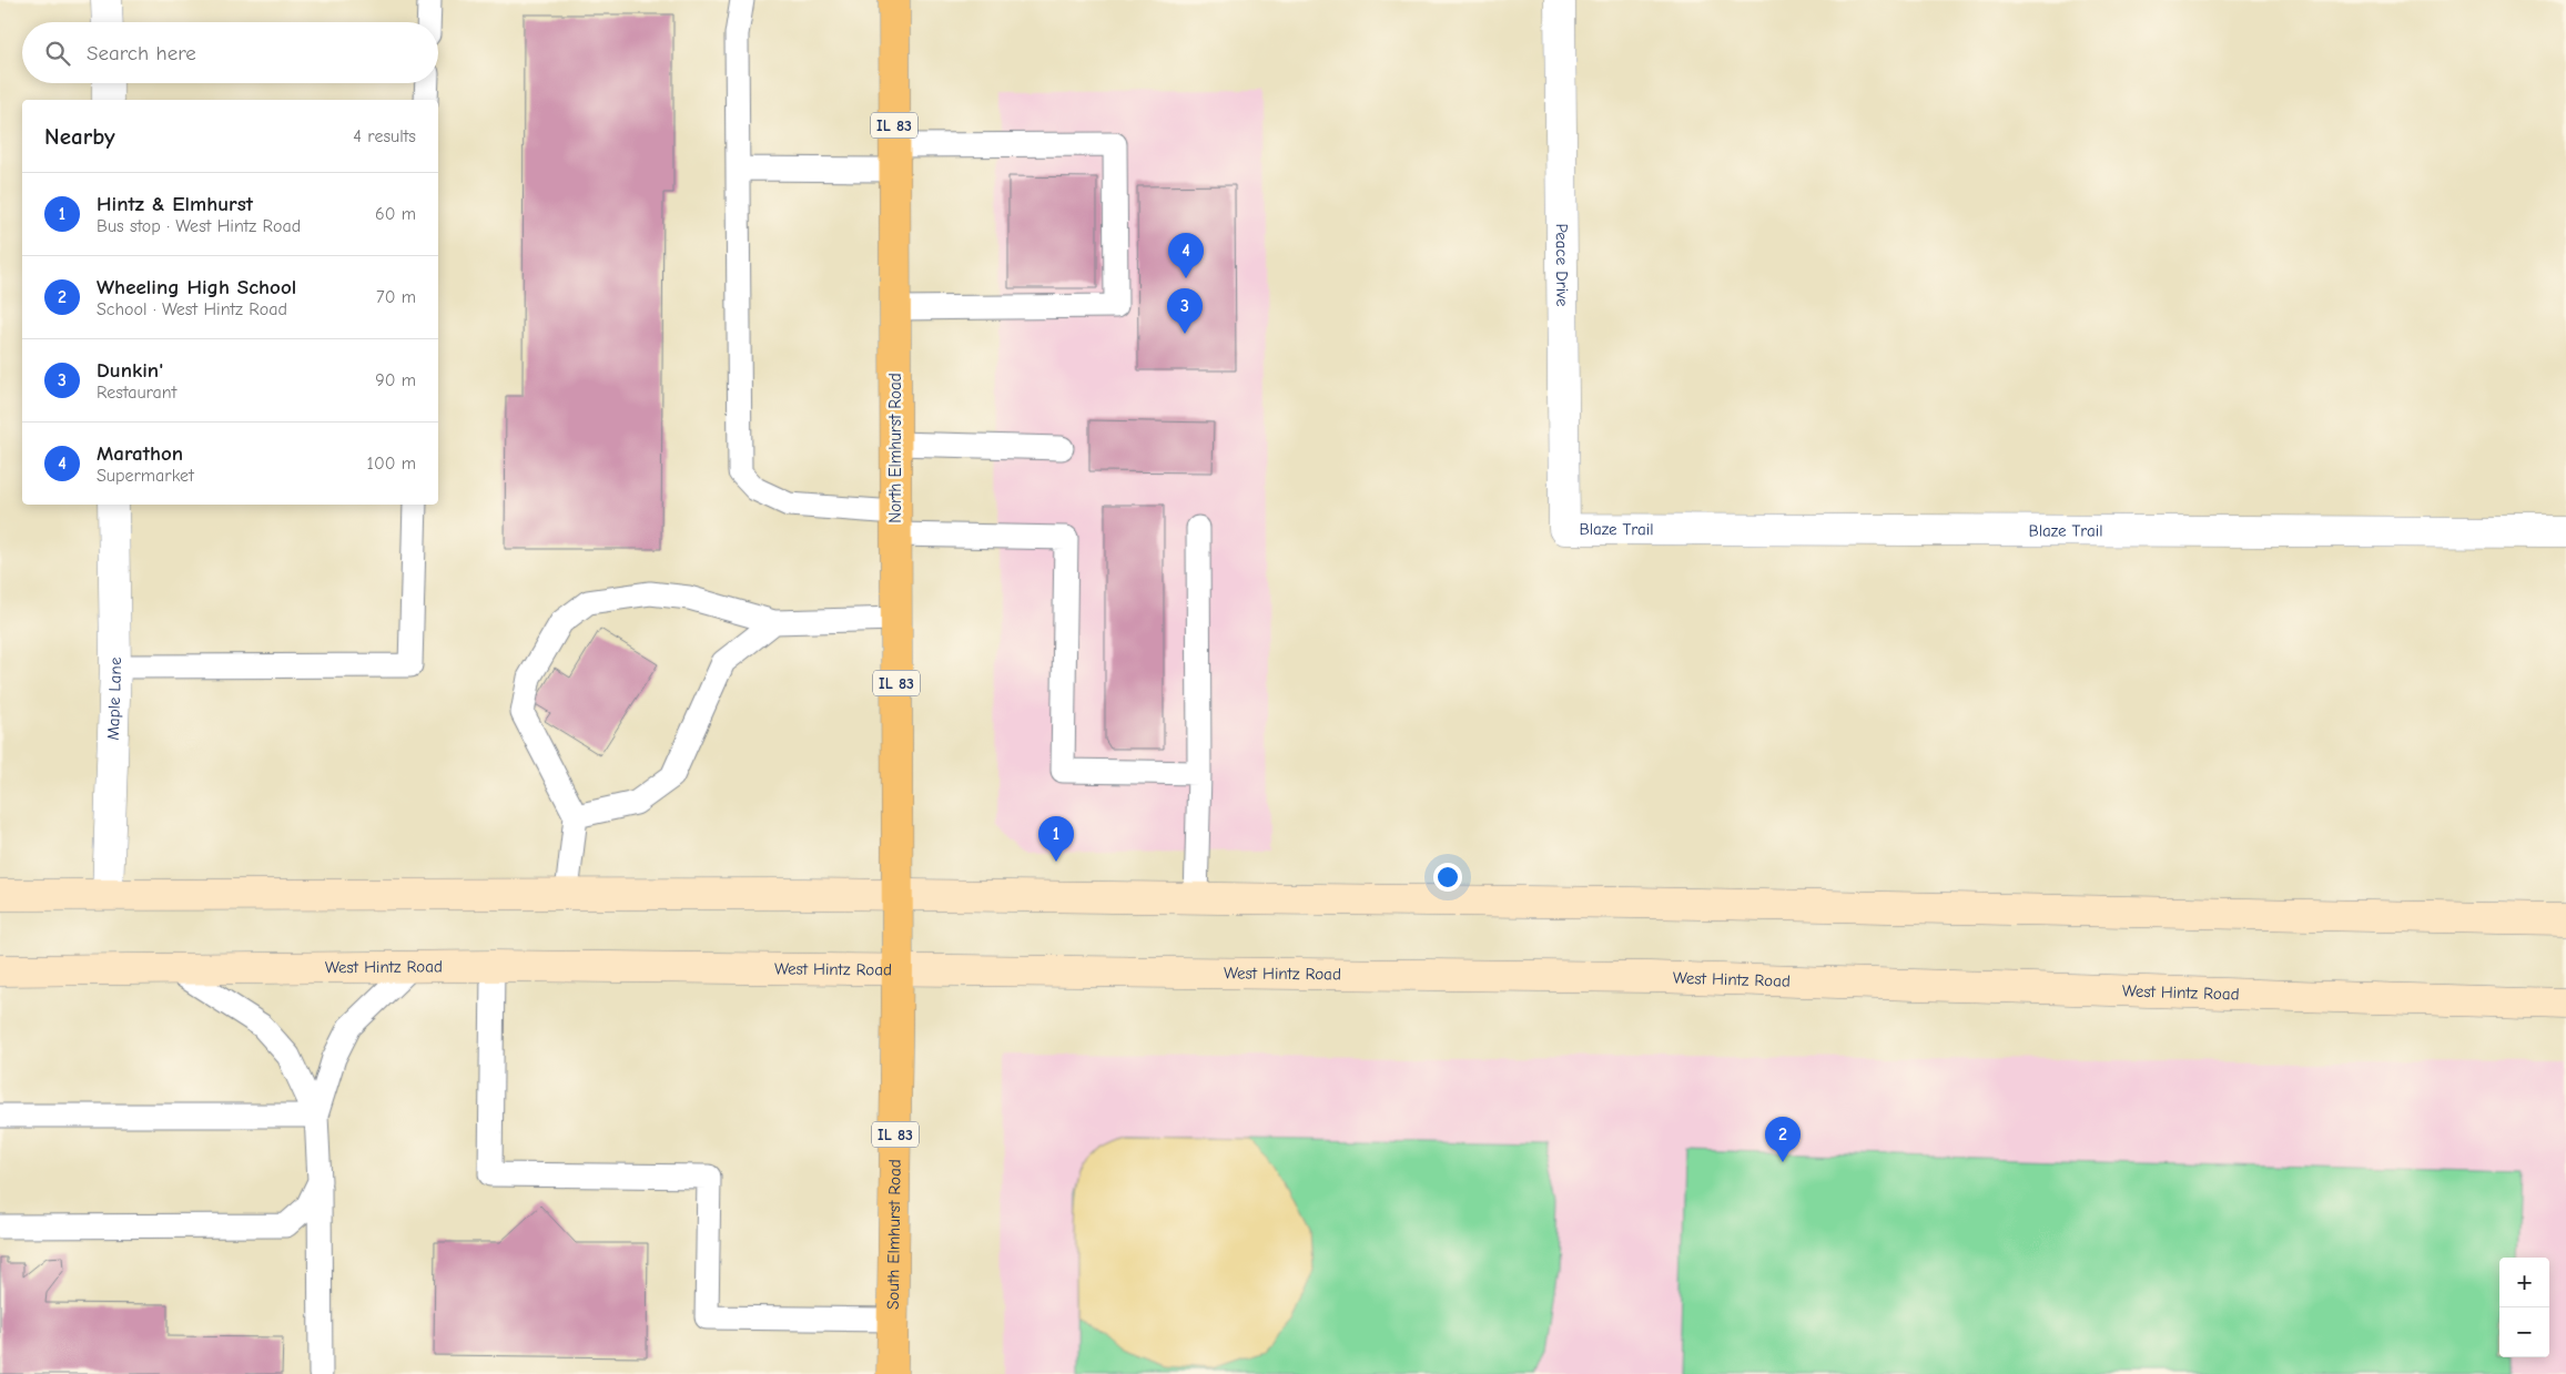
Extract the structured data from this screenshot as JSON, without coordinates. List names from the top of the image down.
{
  "streets": {
    "main road": [
      "IL 83",
      "North Elmhurst Road",
      "West Hintz Road",
      "South Elmhurst Road"
    ],
    "street": ["Peace Drive", "Blaze Trail", "Maple Lane"]
  },
  "crossings": [
    ["Peace Drive", "Blaze Trail"],
    ["North Elmhurst Road", "South Elmhurst Road"],
    ["West Hintz Road", "South Elmhurst Road"]
  ],
  "page": {
    "search": "Search here",
    "heading": ["Nearby", "4 results"],
    "list": [
      {
        "mark": "1",
        "name": "Hintz & Elmhurst",
        "note": "Bus stop · West Hintz Road",
        "value": "60 m"
      },
      {
        "mark": "2",
        "name": "Wheeling High School",
        "note": "School · West Hintz Road",
        "value": "70 m"
      },
      {
        "mark": "3",
        "name": "Dunkin'",
        "note": "Restaurant",
        "value": "90 m"
      },
      {
        "mark": "4",
        "name": "Marathon",
        "note": "Supermarket",
        "value": "100 m"
      }
    ],
    "pins": [
      "4",
      "3",
      "1",
      "2"
    ],
    "map_buttons": ["+", "−"]
  }
}
